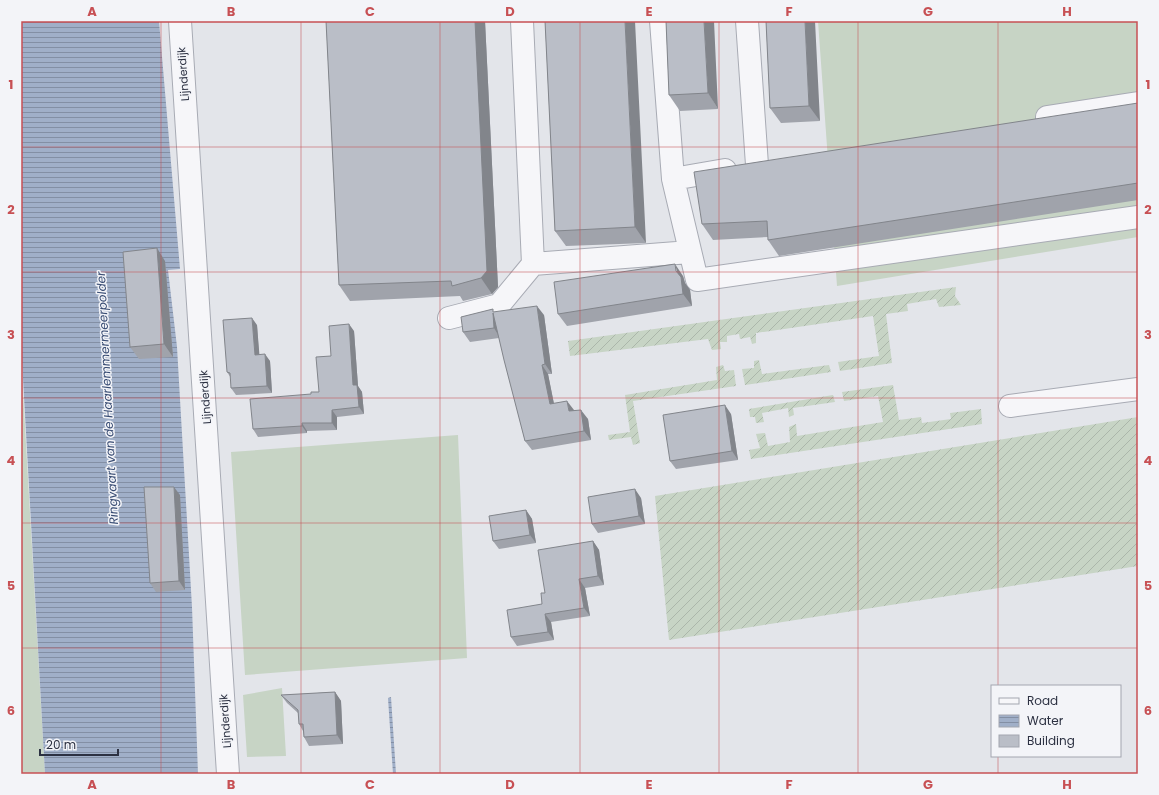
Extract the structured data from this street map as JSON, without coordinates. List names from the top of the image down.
{
  "streets": {
    "street": ["Lijnderdijk"]
  },
  "water": ["Ringvaart van de Haarlemmermeerpolder"],
  "legend": ["Road", "Water", "Building"],
  "scale_bar": "20 m",
  "grid": {
    "columns": [
      "A",
      "B",
      "C",
      "D",
      "E",
      "F",
      "G",
      "H"
    ],
    "rows": [
      "1",
      "2",
      "3",
      "4",
      "5",
      "6"
    ]
  }
}
